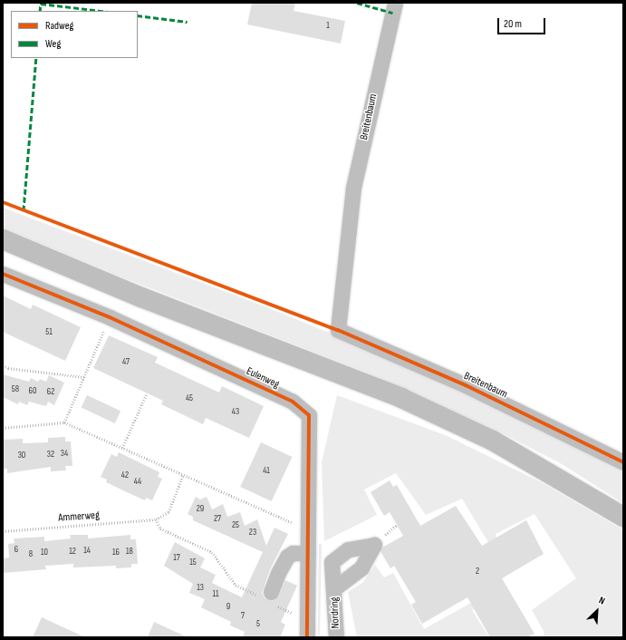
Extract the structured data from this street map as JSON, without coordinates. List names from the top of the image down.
{
  "streets": {
    "street": ["Breitenbaum", "Eulenweg", "Nordring"],
    "path": ["Ammerweg"]
  },
  "house_numbers": [
    "1",
    "51",
    "47",
    "58",
    "60",
    "62",
    "45",
    "43",
    "34",
    "32",
    "30",
    "41",
    "42",
    "44",
    "29",
    "27",
    "25",
    "23",
    "6",
    "14",
    "12",
    "18",
    "10",
    "16",
    "8",
    "17",
    "15",
    "2",
    "13",
    "11",
    "9",
    "7",
    "5"
  ],
  "legend": ["Radweg", "Weg"],
  "scale_bar": "20 m",
  "north": "top right"
}
